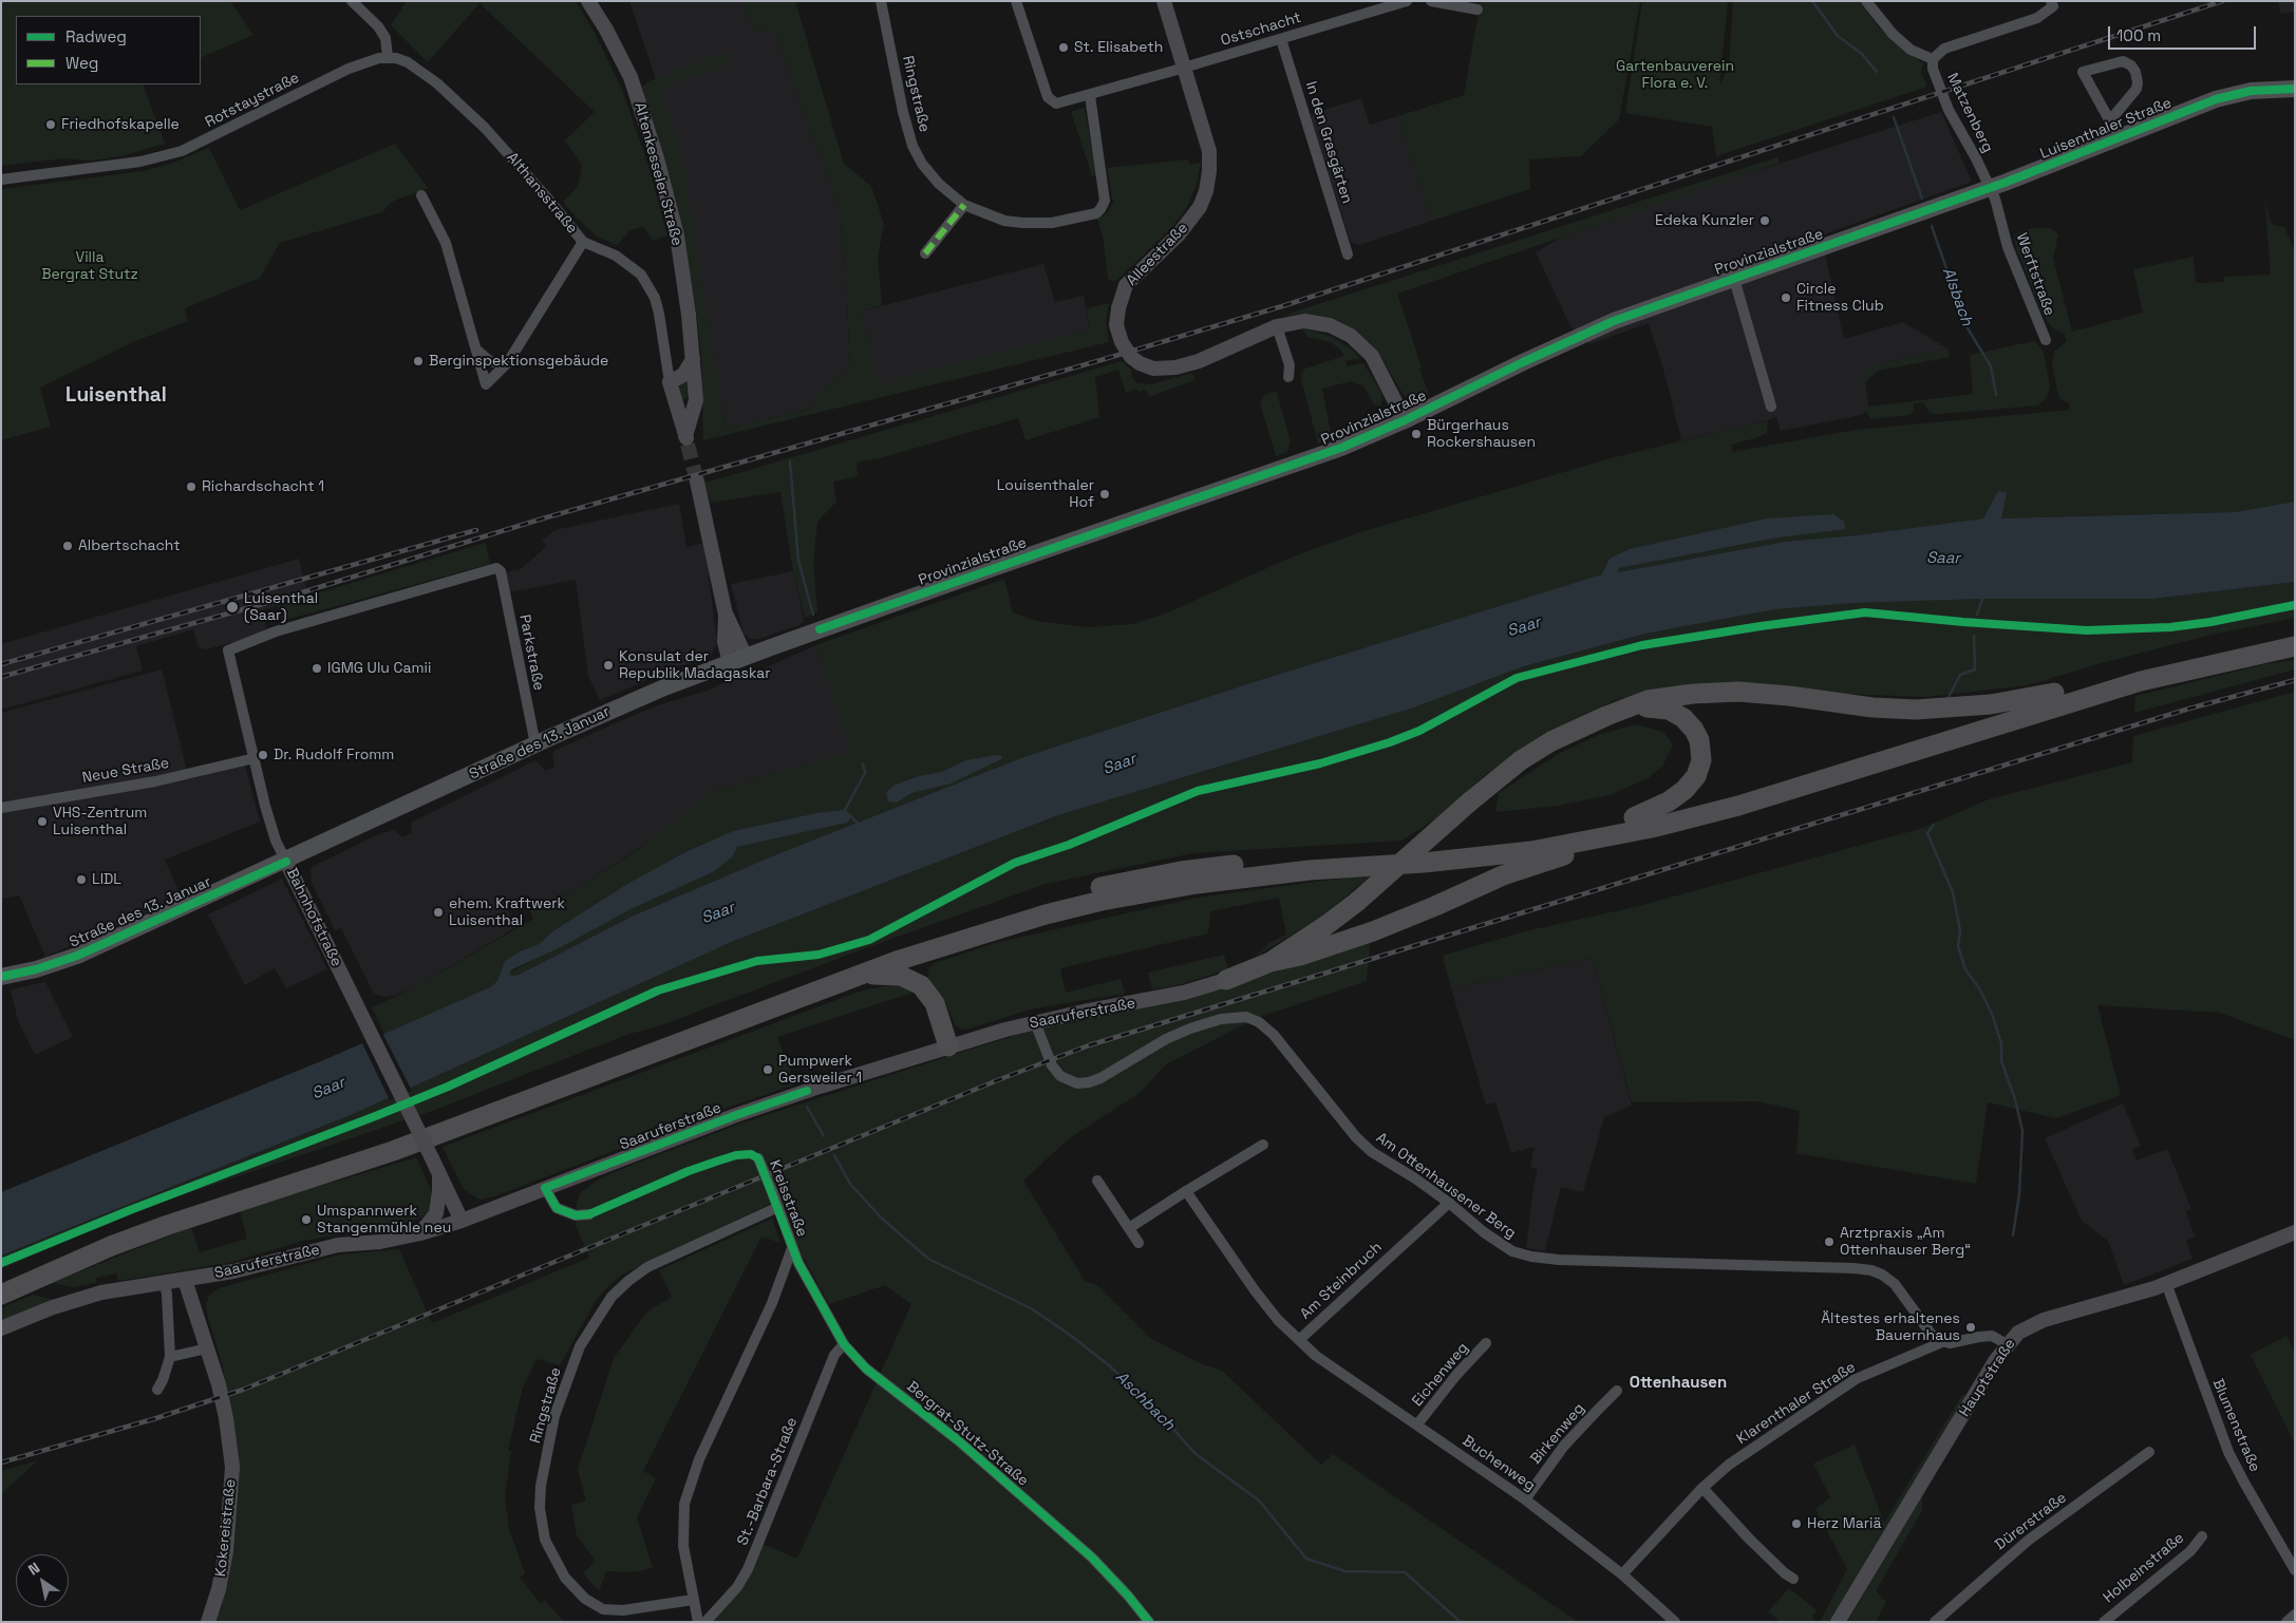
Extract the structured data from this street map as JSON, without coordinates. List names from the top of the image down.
{
  "streets": {
    "main road": [
      "Luisenthaler Straße",
      "Altenkesseler Straße",
      "Althansstraße",
      "Provinzialstraße",
      "Alleestraße",
      "Straße des 13. Januar",
      "Bahnhofstraße",
      "Saaruferstraße",
      "Hauptstraße",
      "Kokereistraße"
    ],
    "street": [
      "Ostschacht",
      "Ringstraße",
      "Rotstaystraße",
      "Matzenberg",
      "In den Grasgärten",
      "Werftstraße",
      "Parkstraße",
      "Neue Straße",
      "Am Ottenhausener Berg",
      "Kreisstraße",
      "Am Steinbruch",
      "Eichenweg",
      "Klarenthaler Straße",
      "Blumenstraße",
      "Bergrat-Stutz-Straße",
      "Birkenweg",
      "Buchenweg",
      "St.-Barbara-Straße",
      "Dürerstraße",
      "Holbeinstraße"
    ]
  },
  "crossings": [
    ["Ostschacht", "Ringstraße"],
    ["Ostschacht", "In den Grasgärten"],
    ["Ostschacht", "Alleestraße"],
    ["Ringstraße", "Kreisstraße"],
    ["Rotstaystraße", "Althansstraße"],
    ["Matzenberg", "Luisenthaler Straße"],
    ["Matzenberg", "Werftstraße"],
    ["Luisenthaler Straße", "Provinzialstraße"],
    ["Luisenthaler Straße", "Werftstraße"],
    ["Altenkesseler Straße", "Althansstraße"],
    ["Provinzialstraße", "Alleestraße"],
    ["Provinzialstraße", "Straße des 13. Januar"],
    ["Parkstraße", "Straße des 13. Januar"],
    ["Parkstraße", "Bahnhofstraße"],
    ["Straße des 13. Januar", "Bahnhofstraße"],
    ["Neue Straße", "Bahnhofstraße"],
    ["Bahnhofstraße", "Saaruferstraße"],
    ["Saaruferstraße", "Am Ottenhausener Berg"],
    ["Saaruferstraße", "Kokereistraße"],
    ["Am Ottenhausener Berg", "Am Steinbruch"],
    ["Am Ottenhausener Berg", "Klarenthaler Straße"],
    ["Kreisstraße", "Bergrat-Stutz-Straße"],
    ["Am Steinbruch", "Buchenweg"],
    ["Eichenweg", "Buchenweg"],
    ["Hauptstraße", "Blumenstraße"],
    ["Klarenthaler Straße", "Buchenweg"],
    ["Bergrat-Stutz-Straße", "St.-Barbara-Straße"],
    ["Birkenweg", "Buchenweg"]
  ],
  "districts": ["Luisenthal", "Ottenhausen"],
  "water": ["Alsbach", "Saar", "Aschbach"],
  "parks": ["Gartenbauverein Flora e. V.", "Villa Bergrat Stutz"],
  "places": [
    "St. Elisabeth",
    "Friedhofskapelle",
    "Edeka Kunzler",
    "Circle Fitness Club",
    "Berginspektionsgebäude",
    "Bürgerhaus Rockershausen",
    "Richardschacht 1",
    "Louisenthaler Hof",
    "Albertschacht",
    "Luisenthal (Saar)",
    "Konsulat der Republik Madagaskar",
    "IGMG Ulu Camii",
    "Dr. Rudolf Fromm",
    "VHS-Zentrum Luisenthal",
    "LIDL",
    "ehem. Kraftwerk Luisenthal",
    "Pumpwerk Gersweiler 1",
    "Umspannwerk Stangenmühle neu",
    "Arztpraxis „Am Ottenhauser Berg“",
    "Ältestes erhaltenes Bauernhaus",
    "Herz Mariä"
  ],
  "legend": ["Radweg", "Weg"],
  "scale_bar": "100 m",
  "north": "top left"
}
